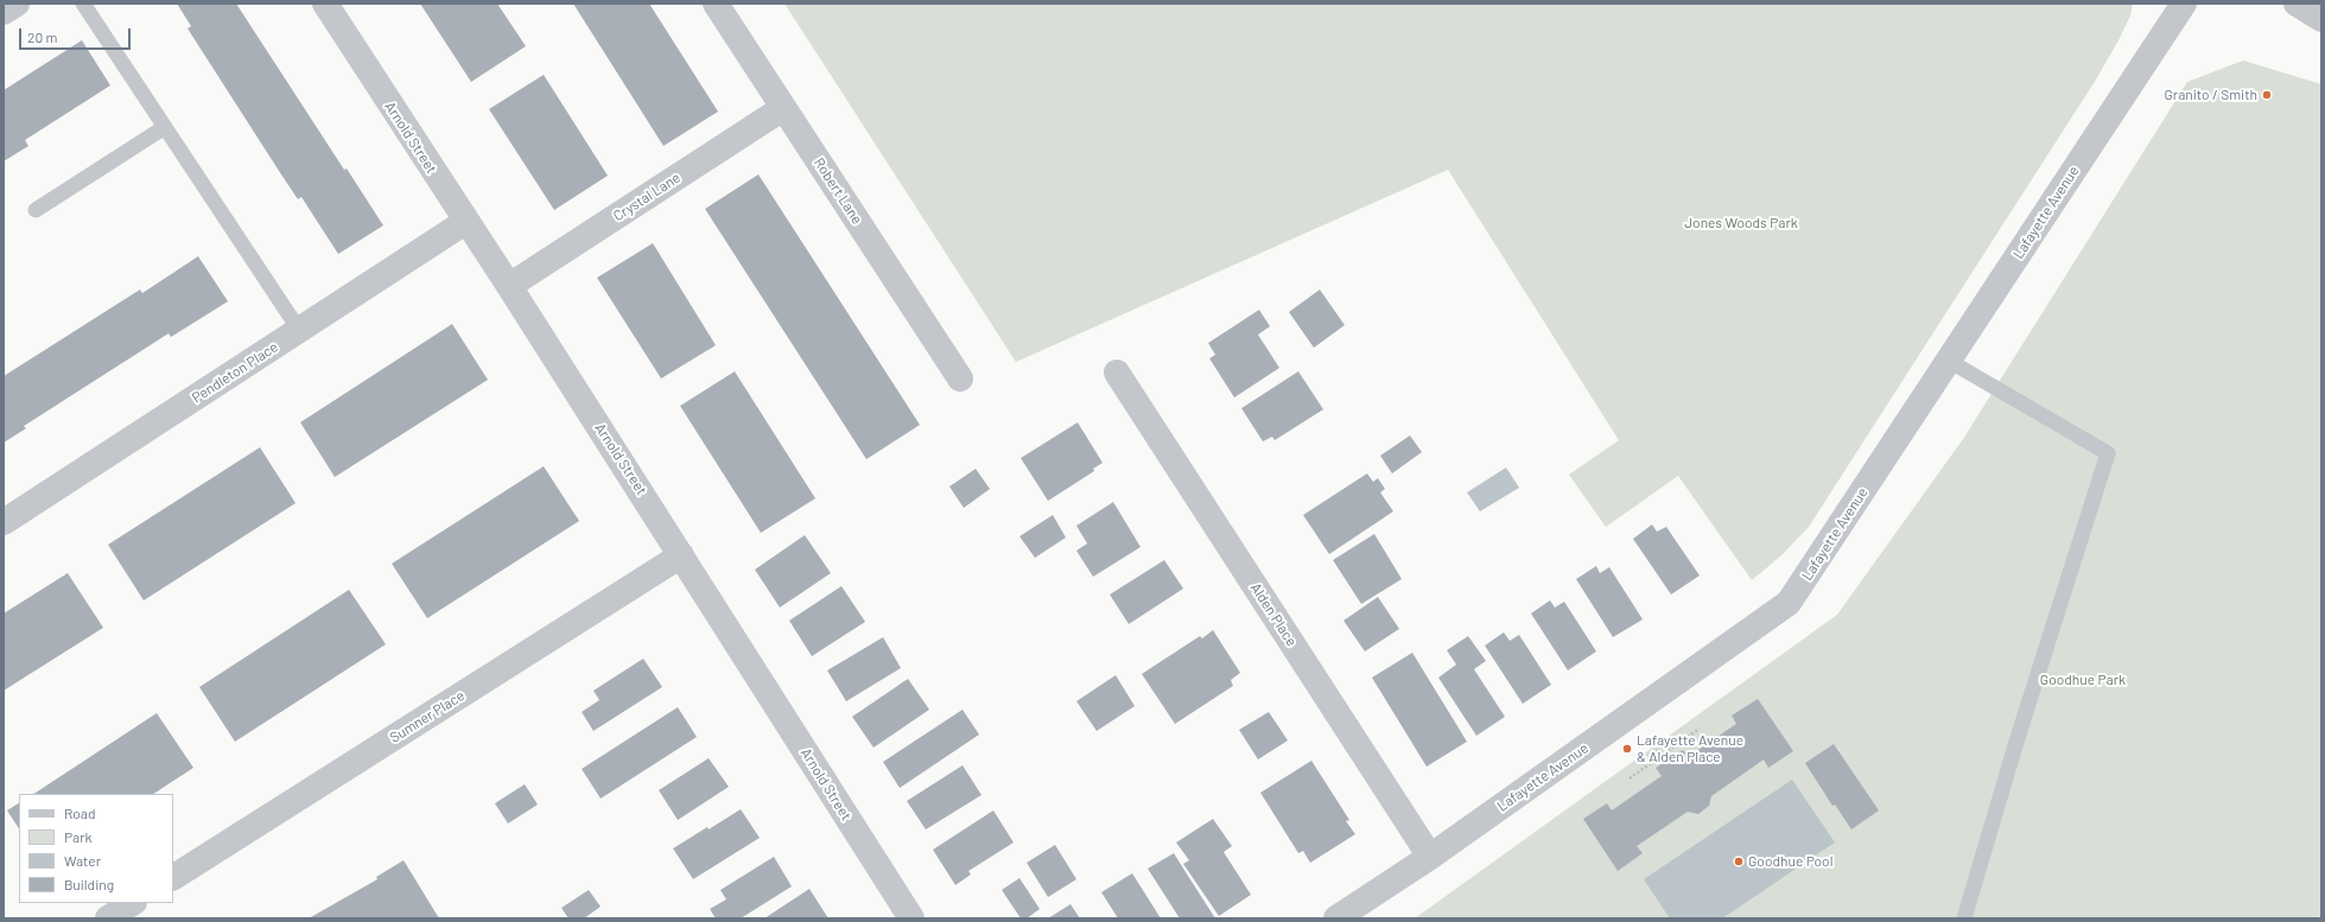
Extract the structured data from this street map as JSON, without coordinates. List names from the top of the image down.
{
  "streets": {
    "street": [
      "Arnold Street",
      "Robert Lane",
      "Crystal Lane",
      "Lafayette Avenue",
      "Pendleton Place",
      "Alden Place",
      "Sumner Place"
    ]
  },
  "crossings": [
    ["Arnold Street", "Crystal Lane"],
    ["Arnold Street", "Pendleton Place"],
    ["Arnold Street", "Sumner Place"],
    ["Robert Lane", "Crystal Lane"],
    ["Lafayette Avenue", "Alden Place"]
  ],
  "parks": ["Jones Woods Park", "Goodhue Park"],
  "places": ["Granito / Smith", "Lafayette Avenue & Alden Place", "Goodhue Pool"],
  "legend": [
    "Road",
    "Park",
    "Water",
    "Building"
  ],
  "scale_bar": "20 m"
}
